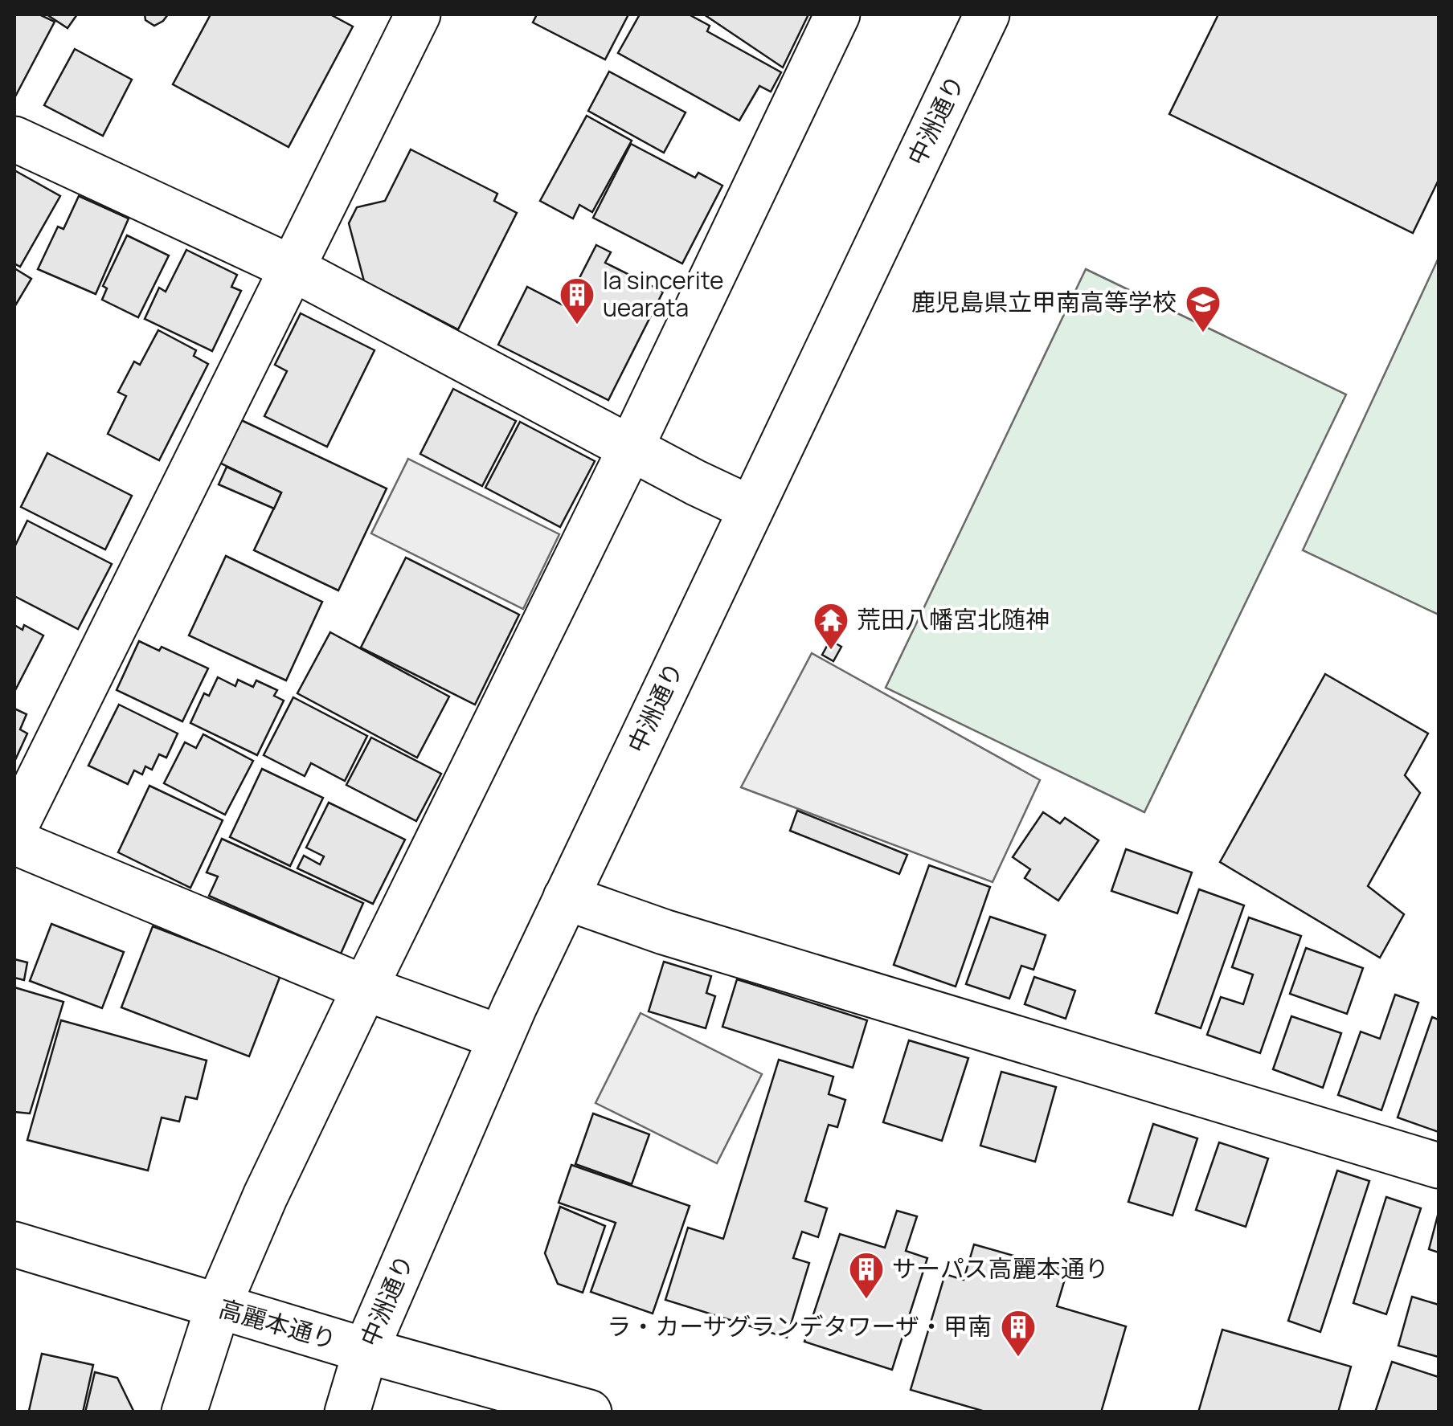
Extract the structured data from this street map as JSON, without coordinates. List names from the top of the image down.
{
  "streets": {
    "street": ["中洲通り", "高麗本通り"]
  },
  "crossings": [
    ["中洲通り", "高麗本通り"]
  ],
  "places": {
    "building": ["la sincerite uearata", "サーパス高麗本通り", "ラ・カーサグランデタワーザ・甲南"],
    "school or university": ["鹿児島県立甲南高等学校"],
    "temple": ["荒田八幡宮北随神"]
  }
}
